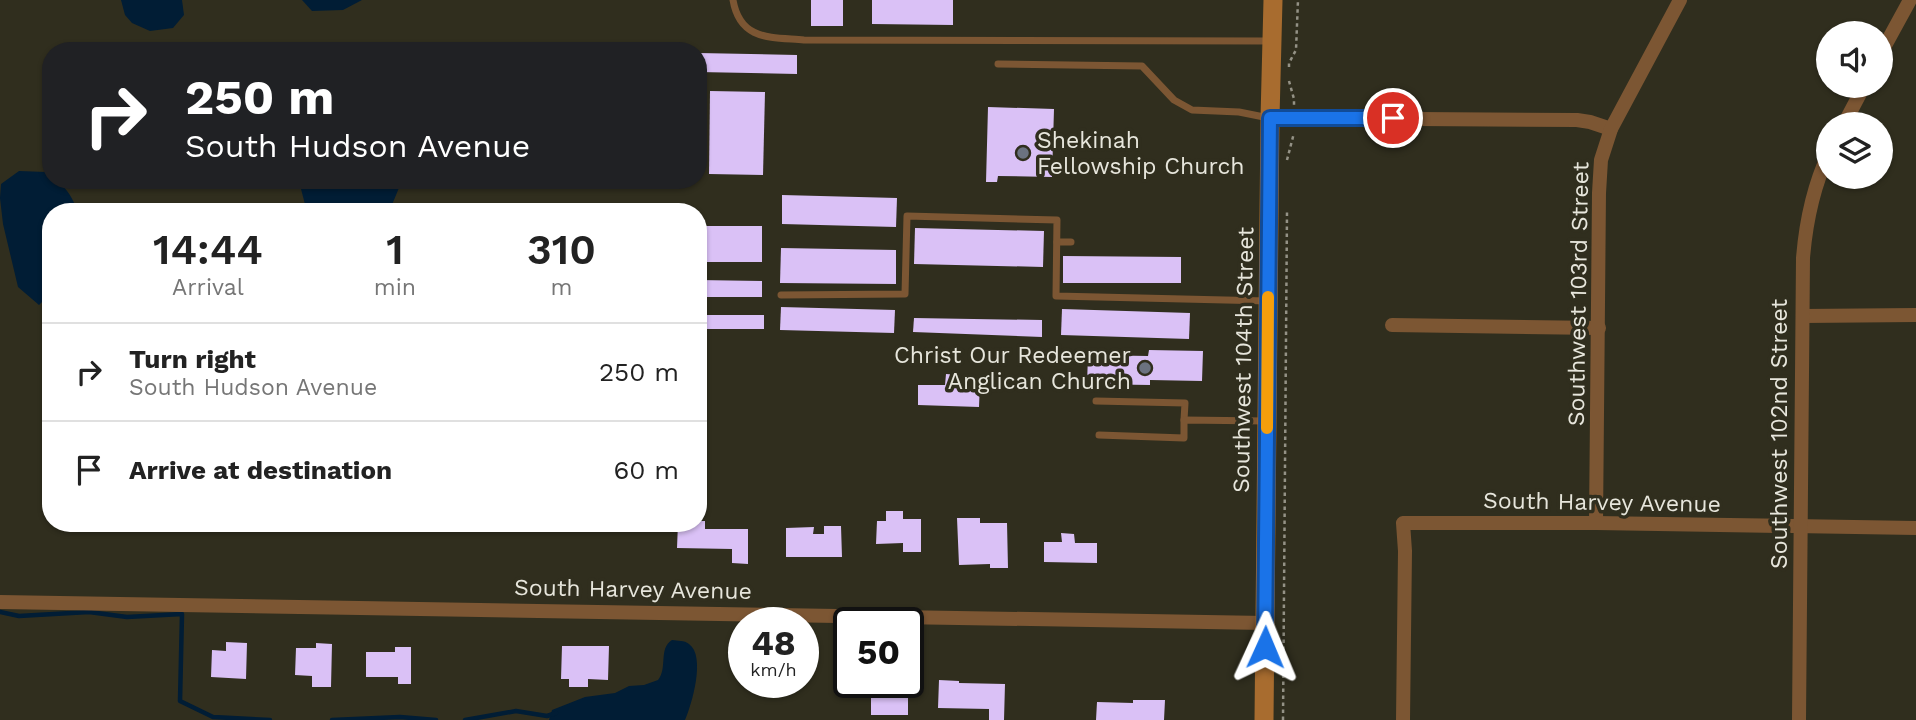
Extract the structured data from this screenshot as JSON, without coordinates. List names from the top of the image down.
{
  "streets": {
    "main road": ["Southwest 104th Street"],
    "street": ["Southwest 103rd Street", "Southwest 102nd Street", "South Harvey Avenue"]
  },
  "crossings": [
    ["Southwest 103rd Street", "South Harvey Avenue"],
    ["Southwest 104th Street", "South Harvey Avenue"],
    ["Southwest 102nd Street", "South Harvey Avenue"]
  ],
  "places": ["Shekinah Fellowship Church", "Christ Our Redeemer Anglican Church"],
  "page": {
    "turn": ["250 m", "South Hudson Avenue"],
    "eta": [
      "14:44",
      "Arrival",
      "1",
      "min",
      "310",
      "m"
    ],
    "list": [
      {
        "name": "Turn right",
        "note": "South Hudson Avenue",
        "value": "250 m"
      },
      {
        "name": "Arrive at destination",
        "value": "60 m"
      }
    ],
    "speed": "48 km/h",
    "limit": "50"
  }
}
